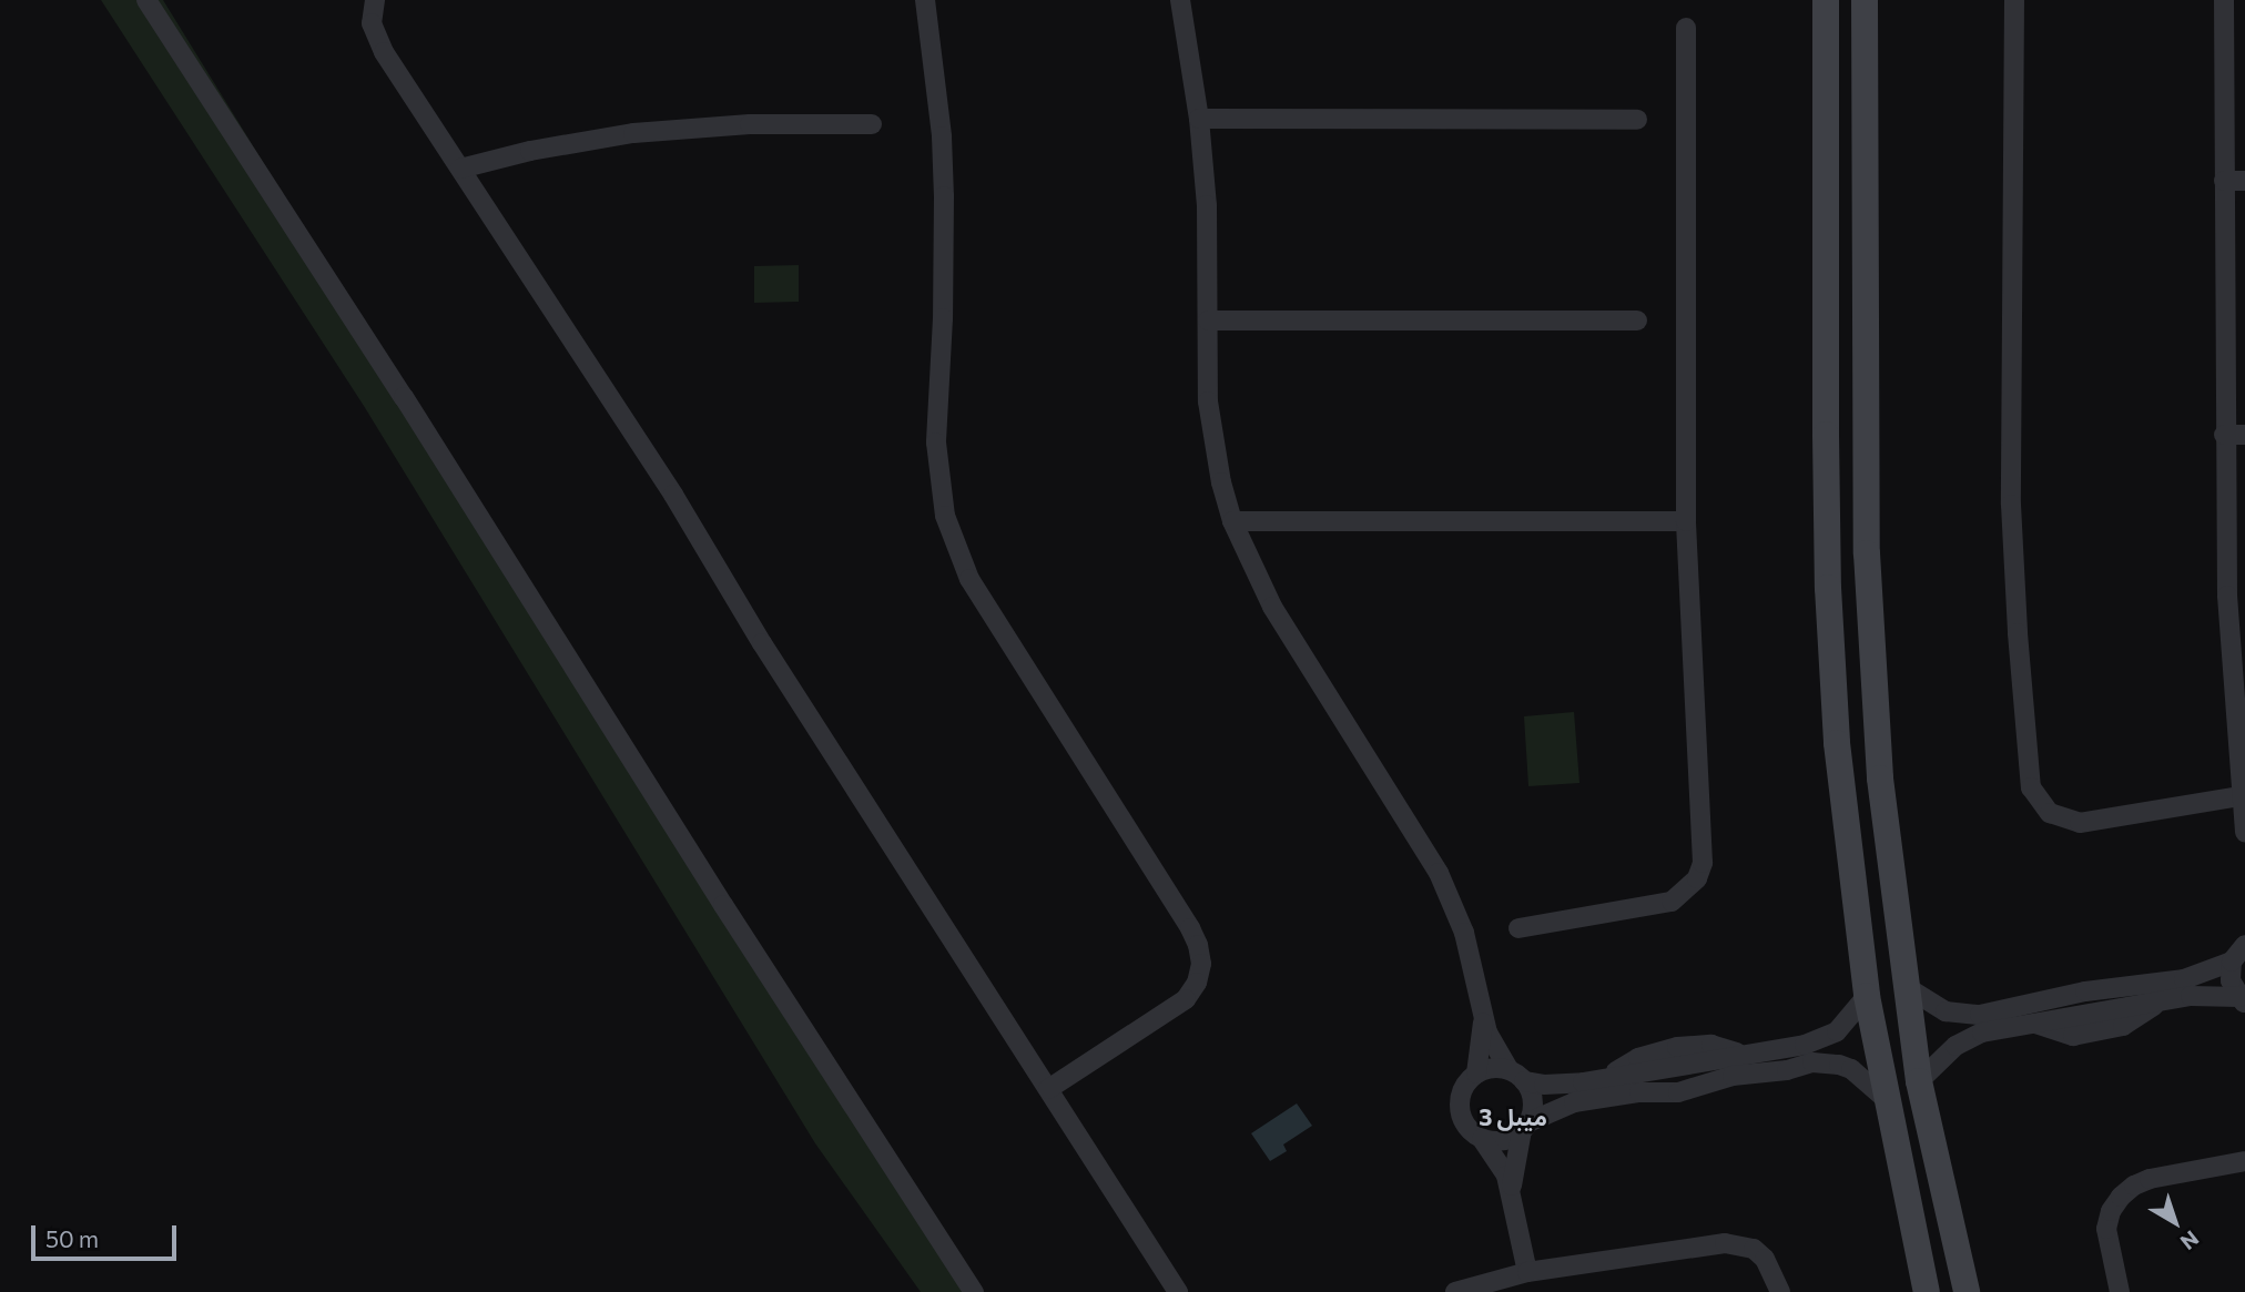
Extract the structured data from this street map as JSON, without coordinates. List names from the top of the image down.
{
  "districts": ["ميبل 3"],
  "scale_bar": "50 m",
  "north": "bottom right"
}
